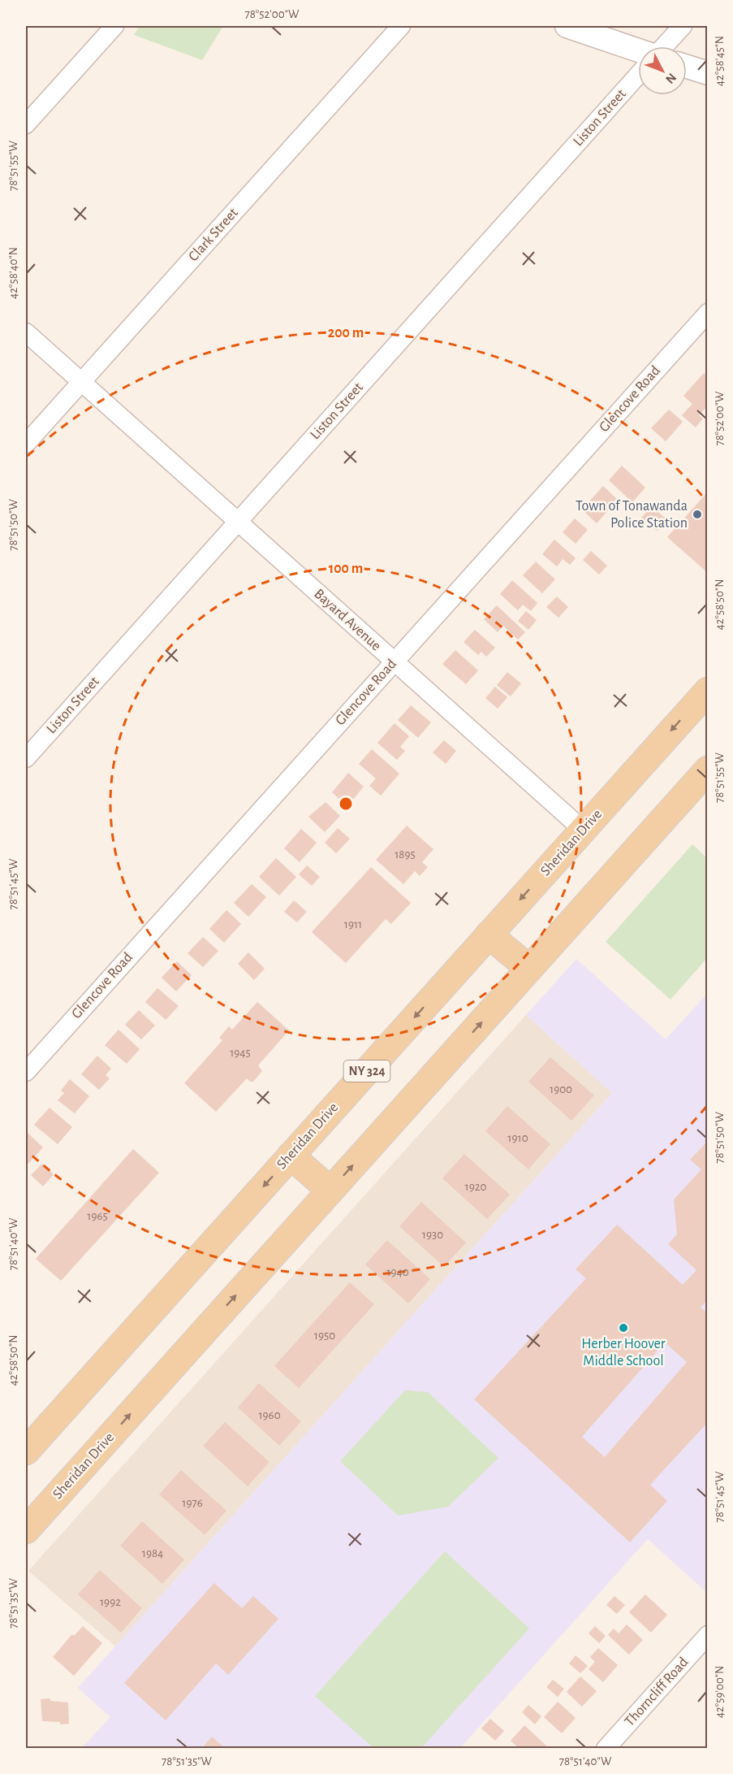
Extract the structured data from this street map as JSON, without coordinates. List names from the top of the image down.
{
  "streets": {
    "main road": ["Sheridan Drive", "NY 324"],
    "street": [
      "Liston Street",
      "Clark Street",
      "Glencove Road",
      "Bayard Avenue",
      "Thorncliff Road"
    ]
  },
  "crossings": [
    ["Liston Street", "Bayard Avenue"],
    ["Clark Street", "Bayard Avenue"],
    ["Glencove Road", "Bayard Avenue"],
    ["Bayard Avenue", "Sheridan Drive"]
  ],
  "places": ["Town of Tonawanda Police Station", "Herber Hoover Middle School"],
  "house_numbers": [
    "1895",
    "1911",
    "1945",
    "1900",
    "1910",
    "1920",
    "1965",
    "1930",
    "1940",
    "1950",
    "1960",
    "1976",
    "1984",
    "1992"
  ],
  "north": "bottom right",
  "coordinates": [
    "78°52'00\"W",
    "42°58'45\"N",
    "78°51'55\"W",
    "42°58'40\"N",
    "78°51'50\"W",
    "42°58'50\"N",
    "78°51'45\"W",
    "78°51'40\"W",
    "78°51'35\"W",
    "42°59'00\"N"
  ],
  "rings": ["200 m", "100 m"]
}
